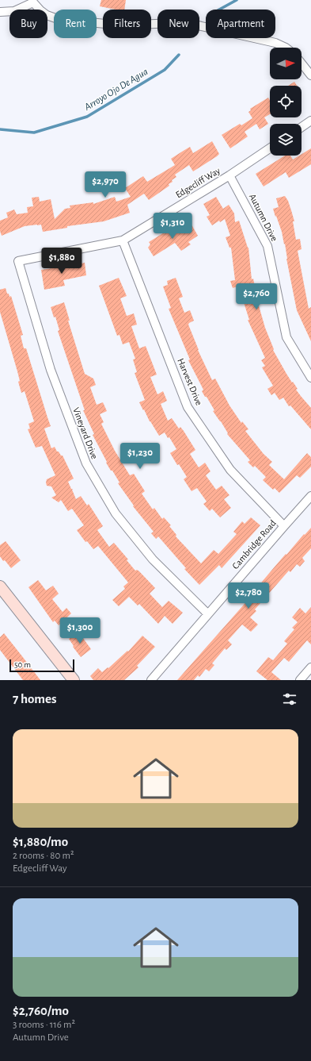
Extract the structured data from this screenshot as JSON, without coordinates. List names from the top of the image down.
{
  "streets": {
    "street": [
      "Edgecliff Way",
      "Autumn Drive",
      "Harvest Drive",
      "Vineyard Drive",
      "Cambridge Road"
    ]
  },
  "crossings": [
    ["Edgecliff Way", "Autumn Drive"],
    ["Edgecliff Way", "Harvest Drive"],
    ["Edgecliff Way", "Vineyard Drive"],
    ["Harvest Drive", "Cambridge Road"],
    ["Vineyard Drive", "Cambridge Road"]
  ],
  "water": ["Arroyo Ojo De Agua"],
  "scale_bar": "50 m",
  "north": "right",
  "page": {
    "chip": [
      "Buy",
      "Rent",
      "Filters",
      "New",
      "Apartment"
    ],
    "price": [
      "$2,970",
      "$1,310",
      "$1,880",
      "$2,760",
      "$1,230",
      "$2,780",
      "$1,300"
    ],
    "scale": "50 m",
    "heading": "7 homes",
    "list": [
      {
        "name": "$1,880/mo",
        "note": "2 rooms · 80 m² · Edgecliff Way"
      },
      {
        "name": "$2,760/mo",
        "note": "3 rooms · 116 m² · Autumn Drive"
      }
    ]
  }
}
